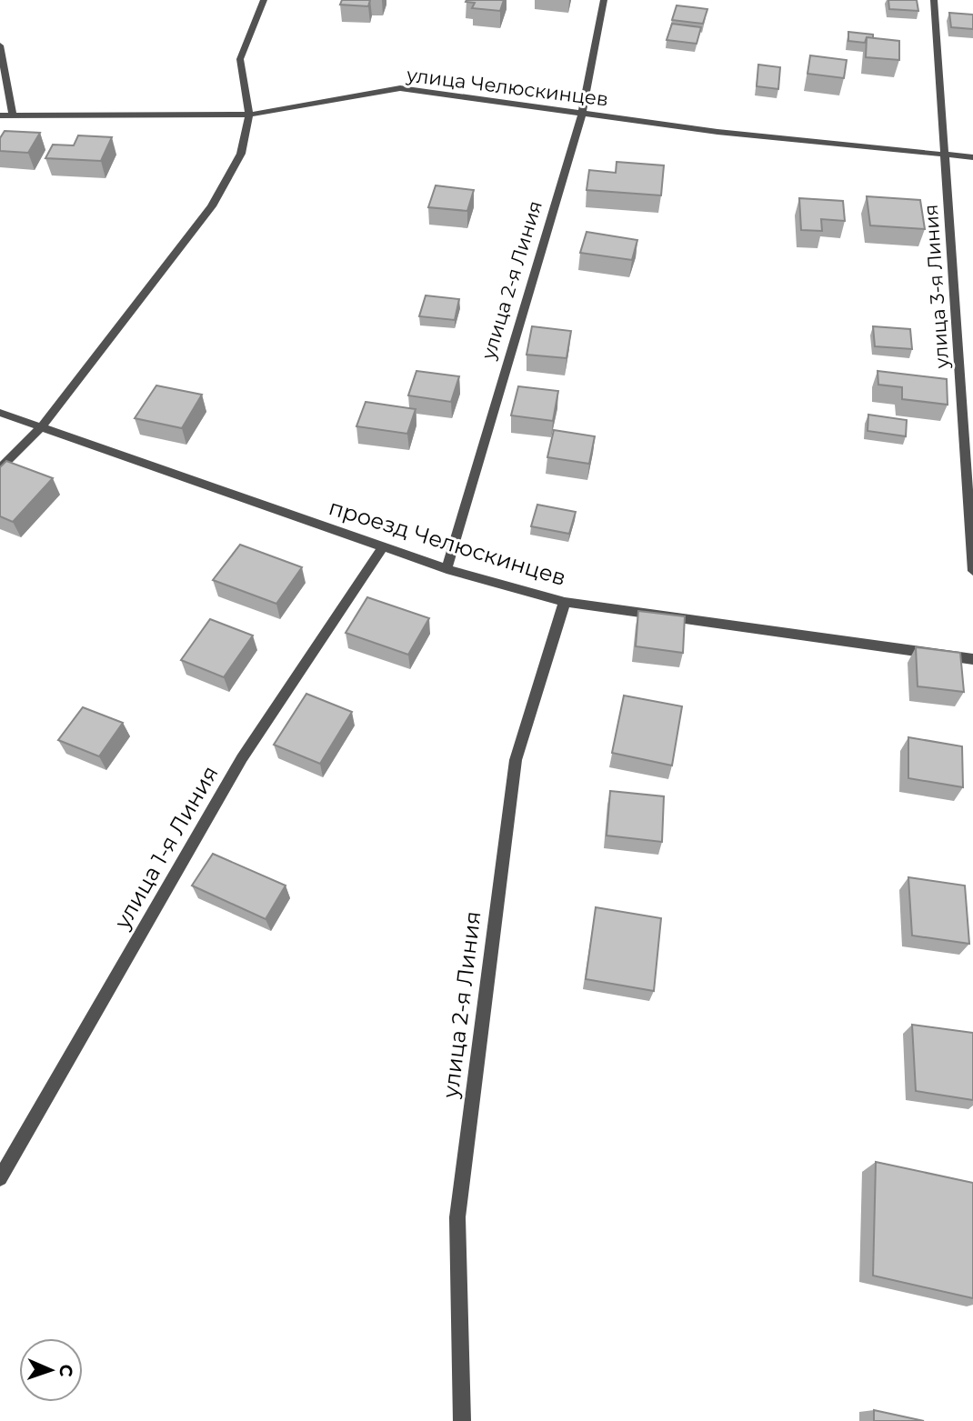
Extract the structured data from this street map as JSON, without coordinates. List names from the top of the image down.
{
  "streets": {
    "street": [
      "улица Челюскинцев",
      "улица 2-я Линия",
      "улица 3-я Линия",
      "проезд Челюскинцев",
      "улица 1-я Линия"
    ]
  },
  "crossings": [
    ["улица Челюскинцев", "улица 2-я Линия"],
    ["улица Челюскинцев", "улица 3-я Линия"],
    ["улица 2-я Линия", "проезд Челюскинцев"],
    ["проезд Челюскинцев", "улица 1-я Линия"]
  ],
  "north": "right"
}
